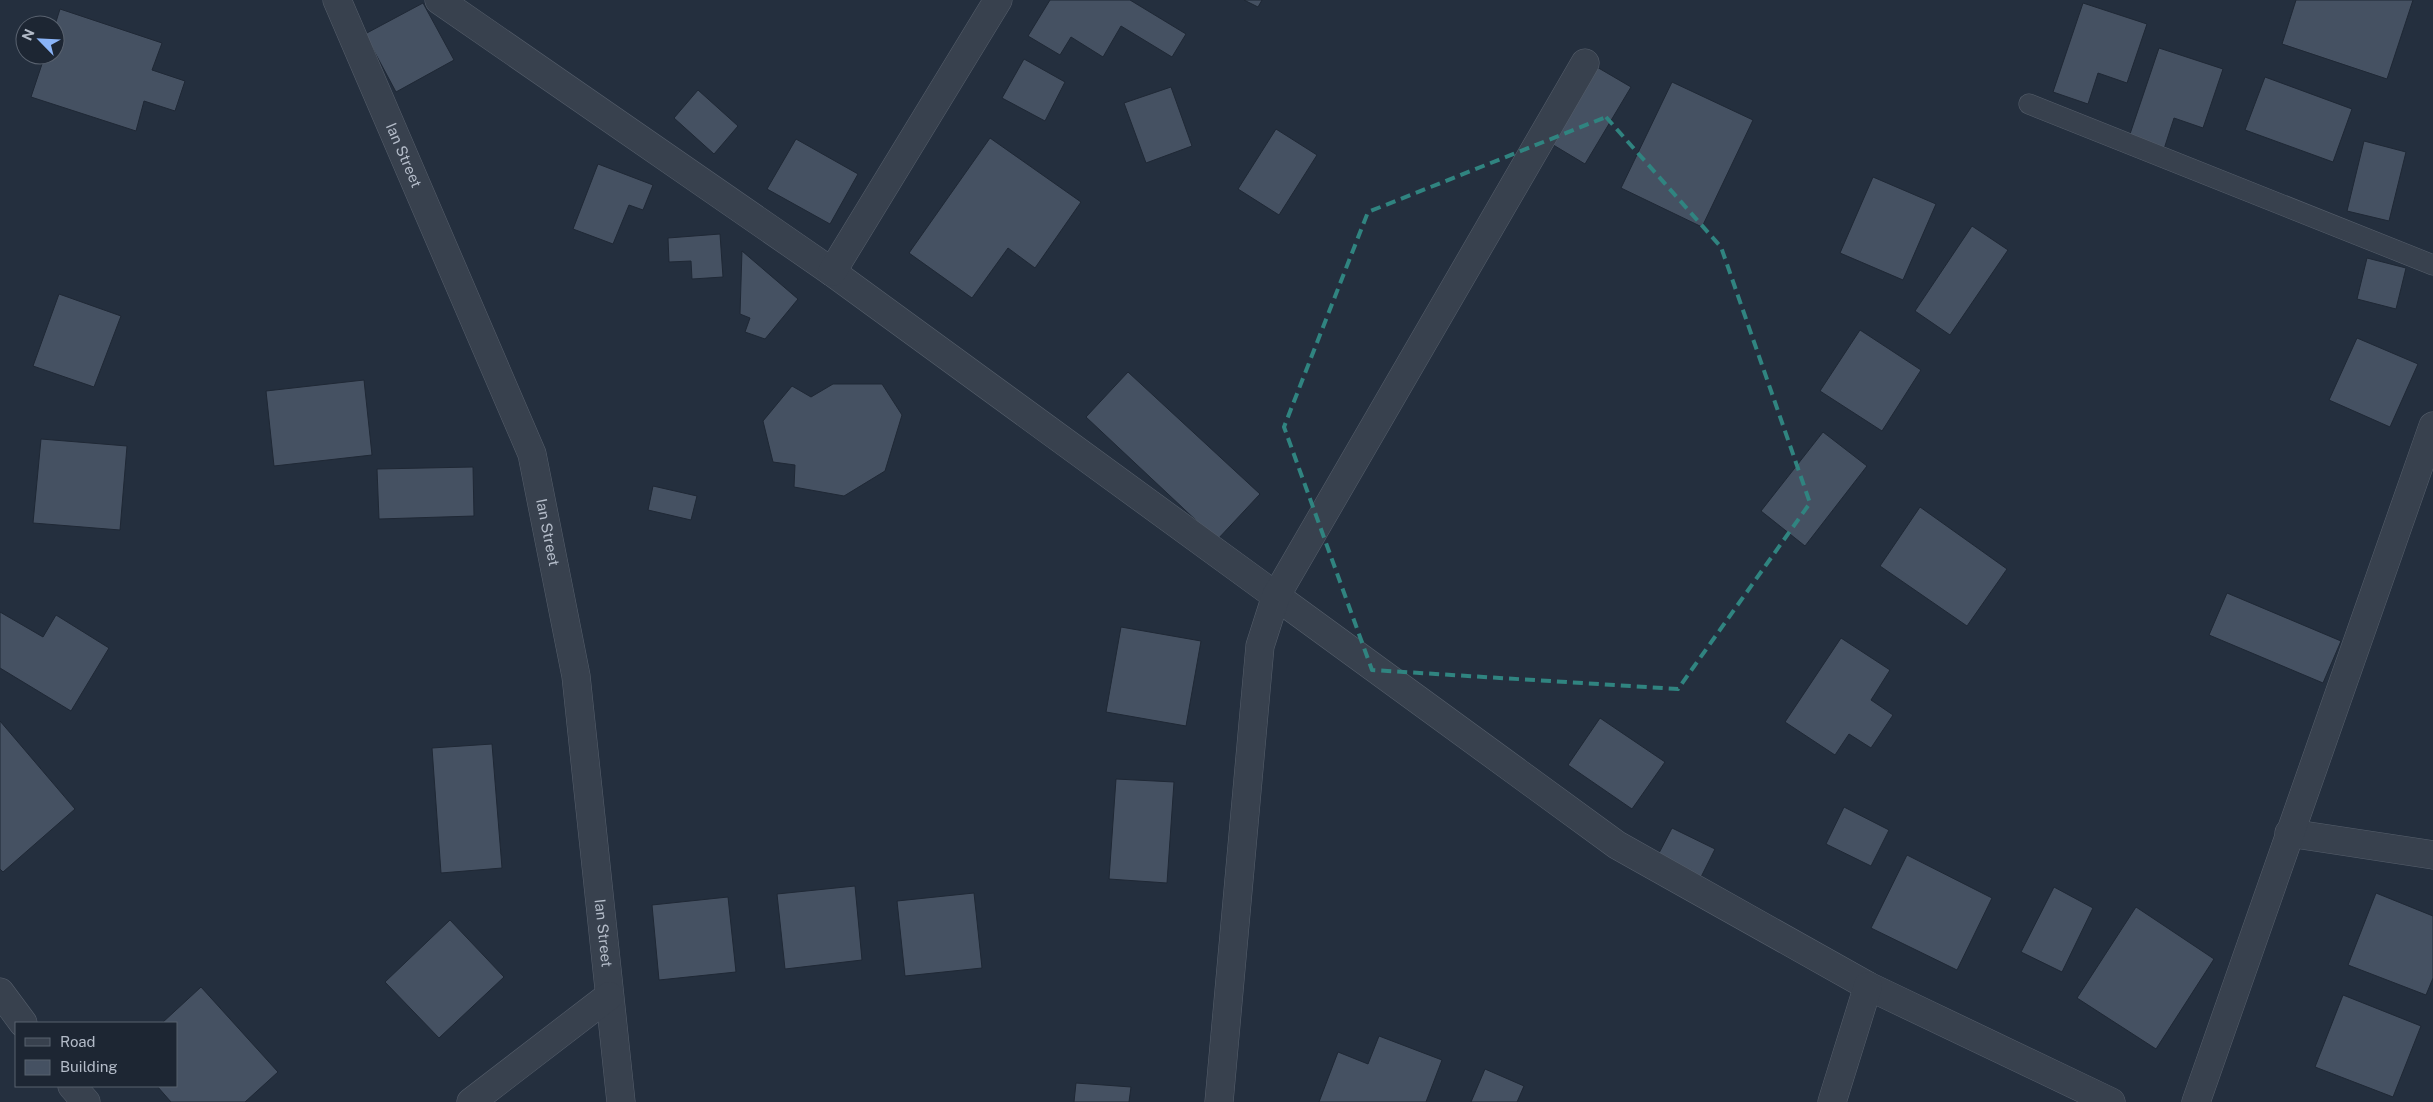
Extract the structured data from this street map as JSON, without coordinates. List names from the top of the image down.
{
  "streets": {
    "street": ["Ian Street"]
  },
  "legend": ["Road", "Building"],
  "north": "top left"
}
